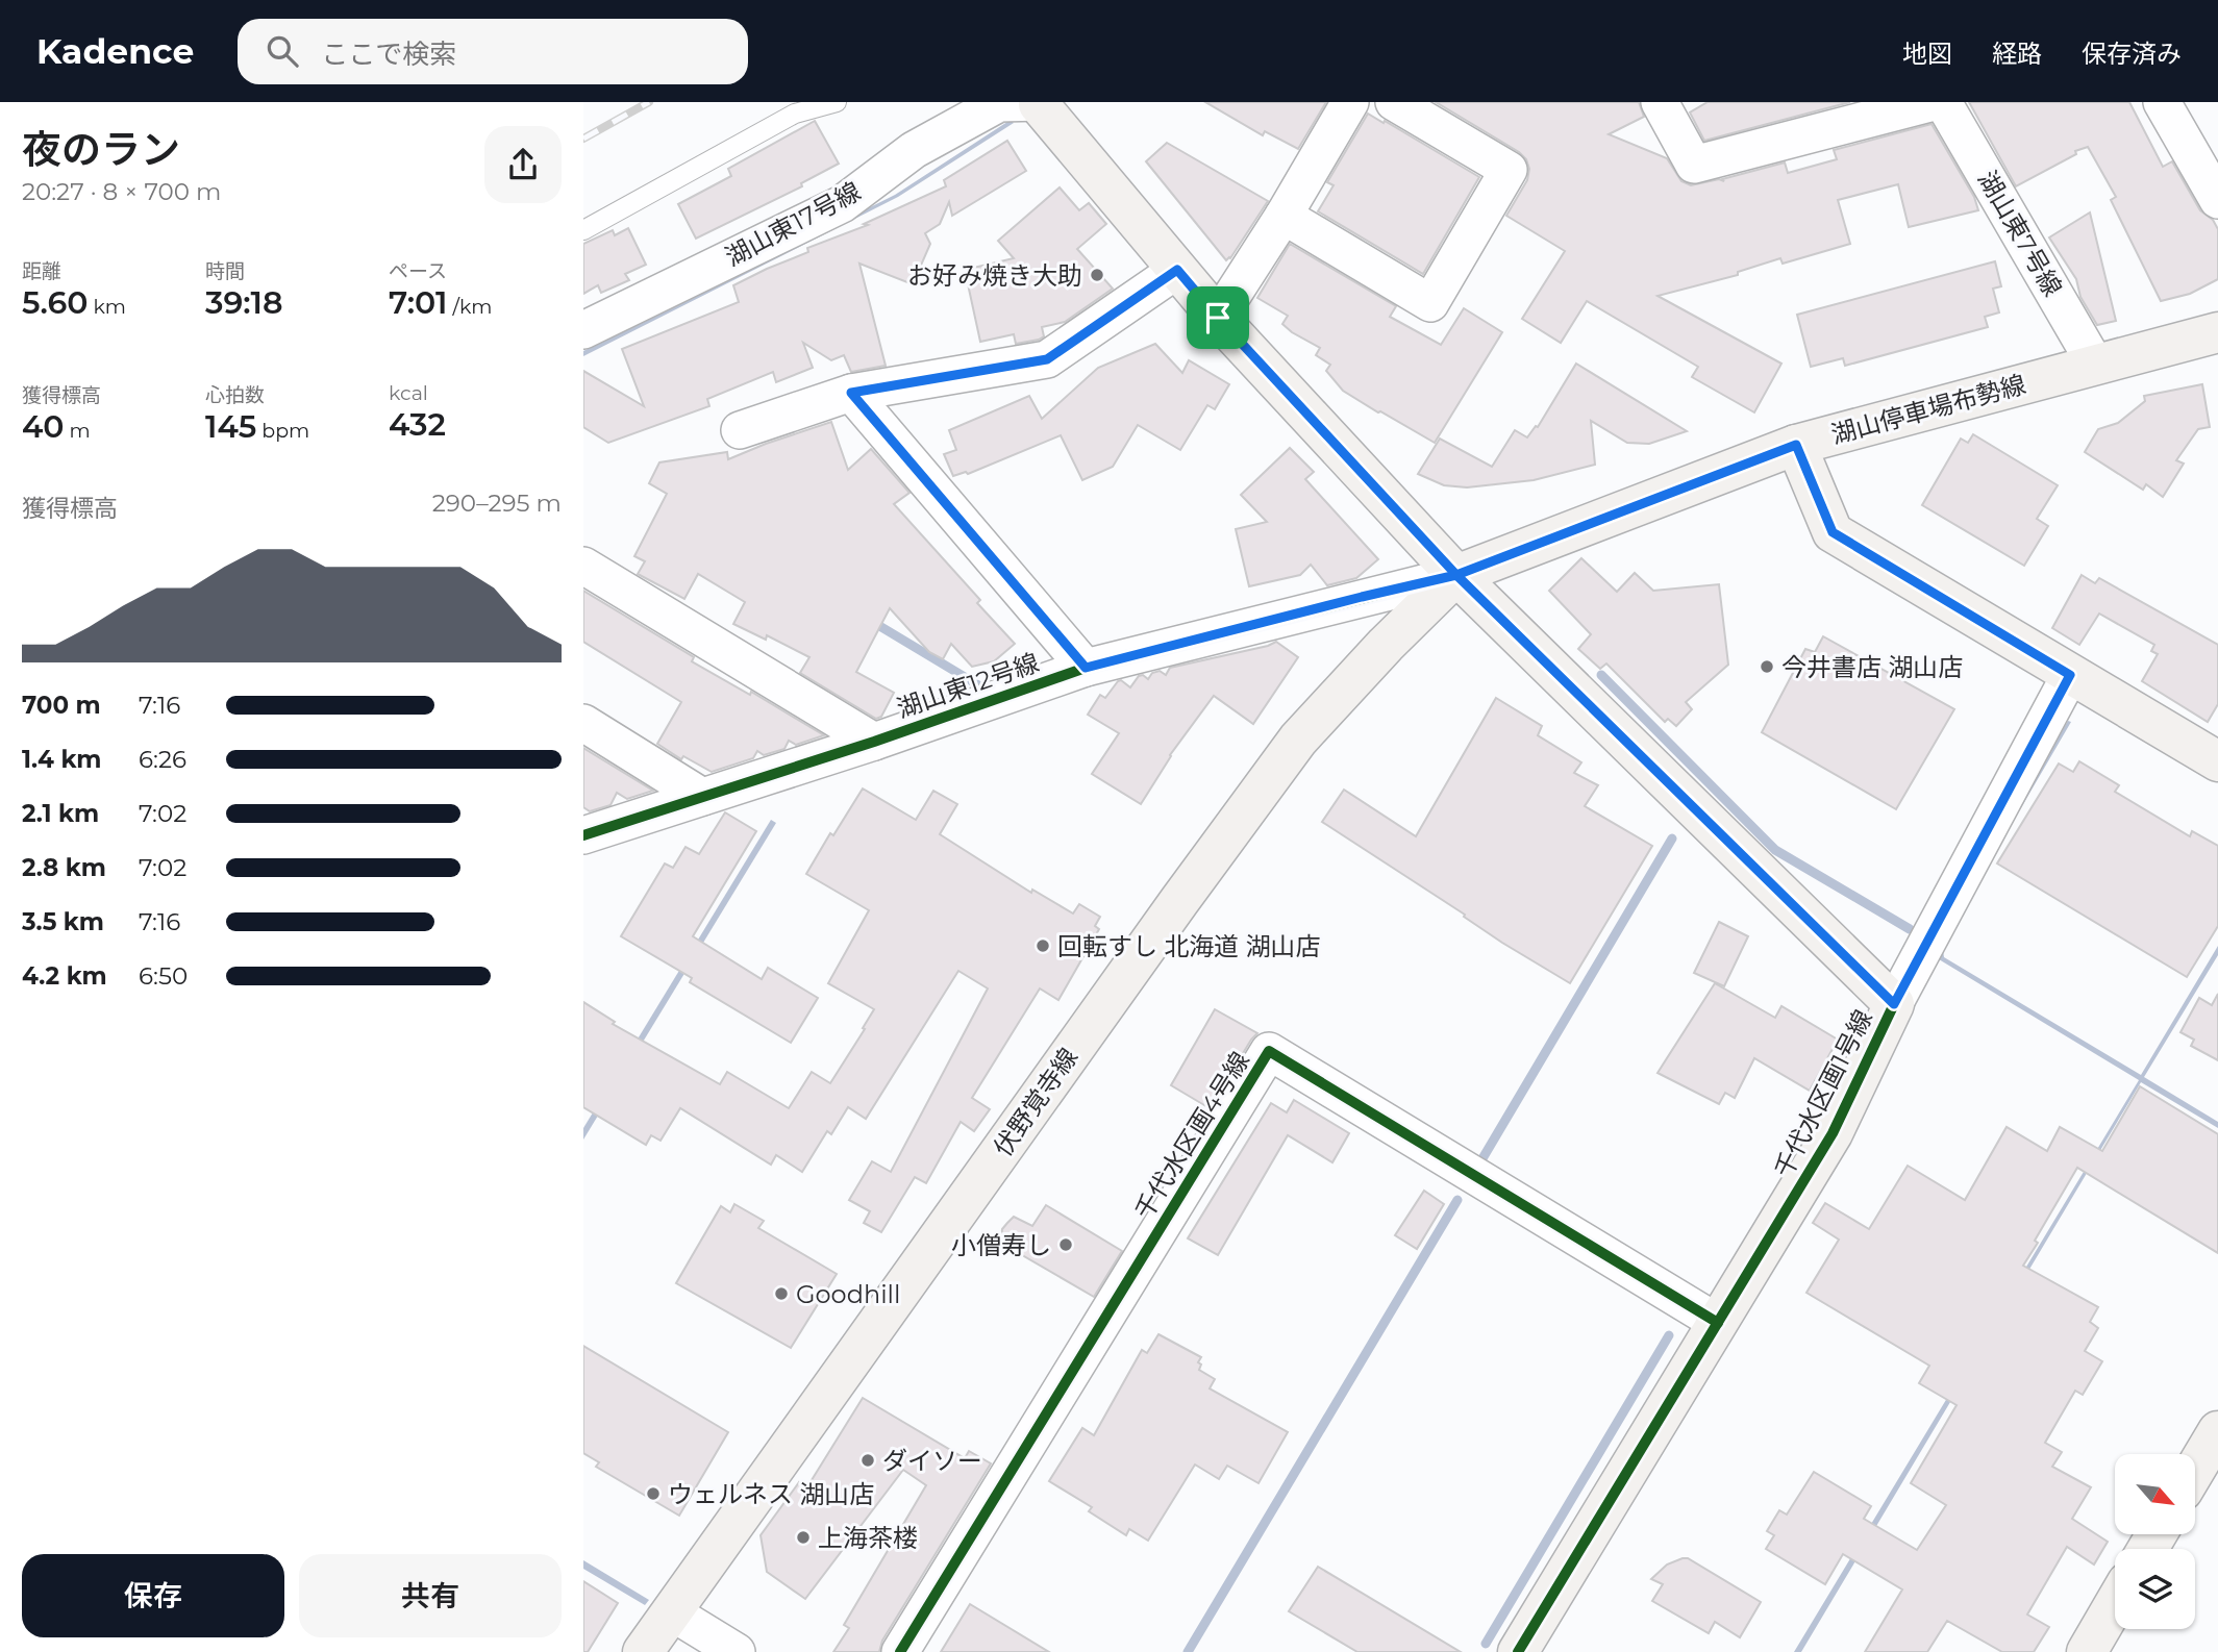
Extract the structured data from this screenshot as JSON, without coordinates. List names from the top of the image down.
{
  "streets": {
    "main road": ["湖山停車場布勢線", "千代水区画1号線", "伏野覚寺線"],
    "street": [
      "湖山東17号線",
      "湖山東7号線",
      "湖山東12号線",
      "千代水区画4号線"
    ]
  },
  "crossings": [
    ["湖山東7号線", "湖山停車場布勢線"],
    ["湖山停車場布勢線", "湖山東12号線"],
    ["湖山停車場布勢線", "千代水区画1号線"],
    ["湖山停車場布勢線", "伏野覚寺線"],
    ["湖山東12号線", "千代水区画1号線"],
    ["湖山東12号線", "伏野覚寺線"],
    ["千代水区画1号線", "伏野覚寺線"],
    ["千代水区画1号線", "千代水区画4号線"]
  ],
  "places": [
    "お好み焼き大助",
    "今井書店 湖山店",
    "回転すし 北海道 湖山店",
    "小僧寿し",
    "Goodhill",
    "ダイソー",
    "ウェルネス 湖山店",
    "上海茶楼"
  ],
  "north": "bottom right",
  "page": {
    "header": "Kadence",
    "search": "ここで検索",
    "nav": ["地図", "経路", "保存済み"],
    "heading": ["夜のラン", "20:27 · 8 × 700 m"],
    "stats": [
      ["距離", "5.60 km"],
      ["時間", "39:18"],
      ["ペース", "7:01 /km"],
      ["獲得標高", "40 m"],
      ["心拍数", "145 bpm"],
      ["kcal", "432"]
    ],
    "chart": ["獲得標高", "290–295 m"],
    "list": [
      {
        "name": "700 m",
        "note": "7:16"
      },
      {
        "name": "1.4 km",
        "note": "6:26"
      },
      {
        "name": "2.1 km",
        "note": "7:02"
      },
      {
        "name": "2.8 km",
        "note": "7:02"
      },
      {
        "name": "3.5 km",
        "note": "7:16"
      },
      {
        "name": "4.2 km",
        "note": "6:50"
      }
    ],
    "buttons": ["保存", "共有"]
  }
}
